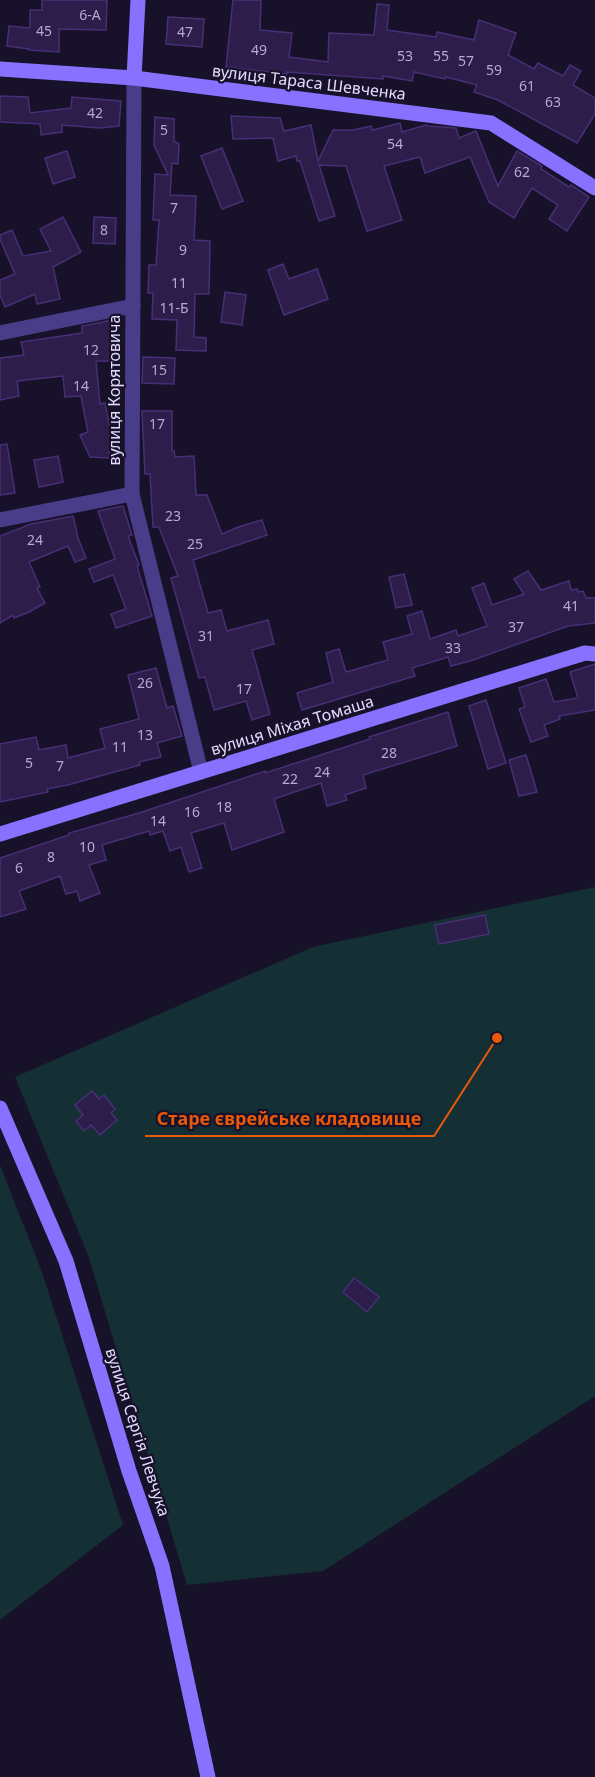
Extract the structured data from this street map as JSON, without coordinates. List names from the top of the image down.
{
  "streets": {
    "street": [
      "вулиця Тараса Шевченка",
      "вулиця Корятовича",
      "вулиця Міхая Томаша",
      "вулиця Сергія Левчука"
    ]
  },
  "crossings": [
    ["вулиця Тараса Шевченка", "вулиця Корятовича"],
    ["вулиця Корятовича", "вулиця Міхая Томаша"]
  ],
  "places": ["Старе єврейське кладовище"],
  "house_numbers": [
    "6-А",
    "45",
    "47",
    "49",
    "53",
    "55",
    "57",
    "59",
    "61",
    "63",
    "42",
    "5",
    "54",
    "62",
    "7",
    "8",
    "9",
    "11",
    "11-Б",
    "12",
    "15",
    "14",
    "17",
    "23",
    "24",
    "25",
    "41",
    "37",
    "31",
    "33",
    "26",
    "17",
    "13",
    "11",
    "28",
    "5",
    "7",
    "24",
    "22",
    "18",
    "16",
    "14",
    "10",
    "8",
    "6"
  ]
}
